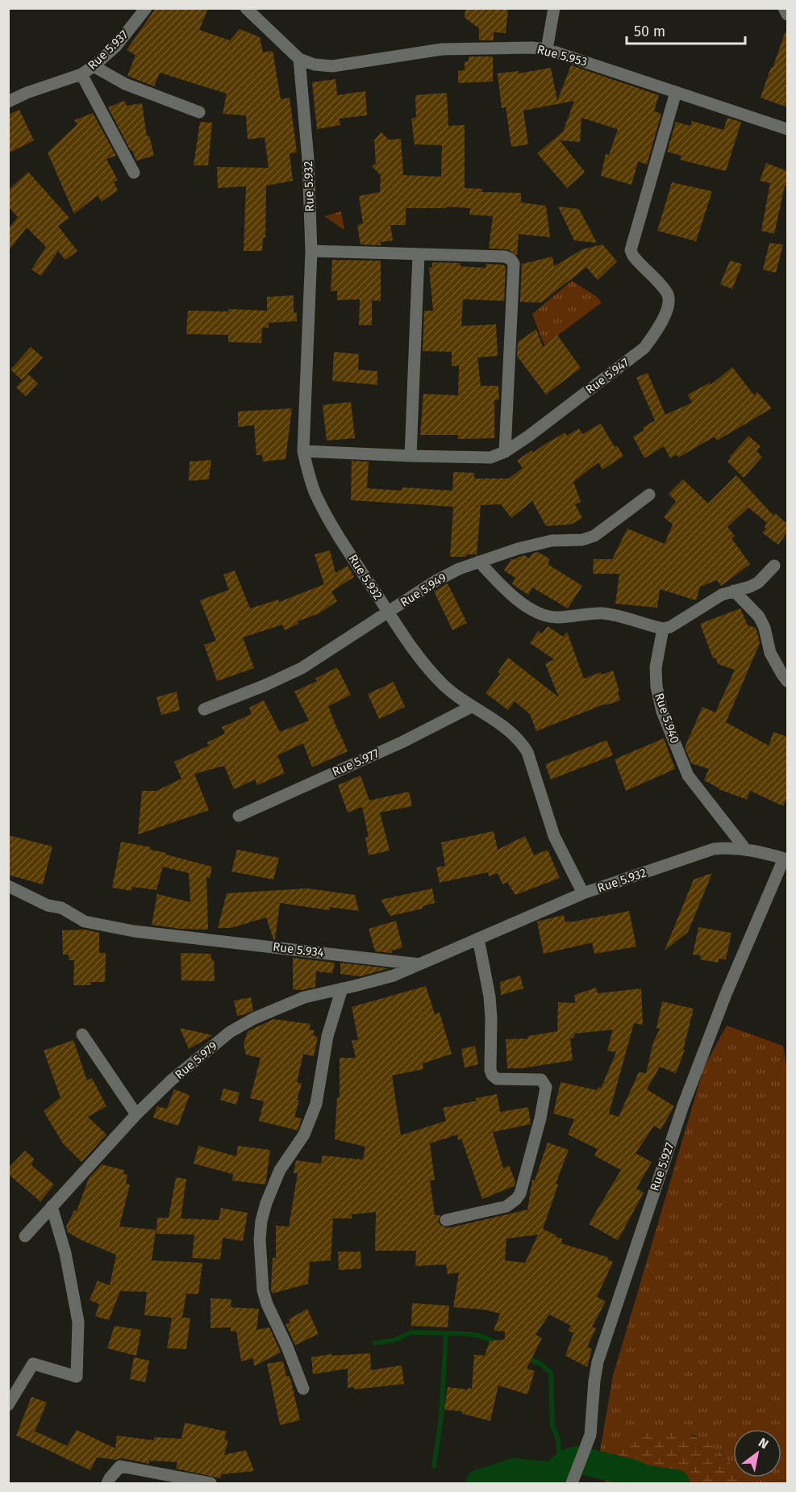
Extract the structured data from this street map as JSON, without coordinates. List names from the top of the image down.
{
  "streets": {
    "street": [
      "Rue 5.937",
      "Rue 5.953",
      "Rue 5.932",
      "Rue 5.947",
      "Rue 5.949",
      "Rue 5.940",
      "Rue 5.977",
      "Rue 5.934",
      "Rue 5.979",
      "Rue 5.927"
    ]
  },
  "crossings": [
    ["Rue 5.953", "Rue 5.932"],
    ["Rue 5.953", "Rue 5.947"],
    ["Rue 5.932", "Rue 5.947"],
    ["Rue 5.932", "Rue 5.949"],
    ["Rue 5.932", "Rue 5.940"],
    ["Rue 5.932", "Rue 5.977"],
    ["Rue 5.932", "Rue 5.927"],
    ["Rue 5.934", "Rue 5.979"]
  ],
  "scale_bar": "50 m",
  "north": "top right"
}
